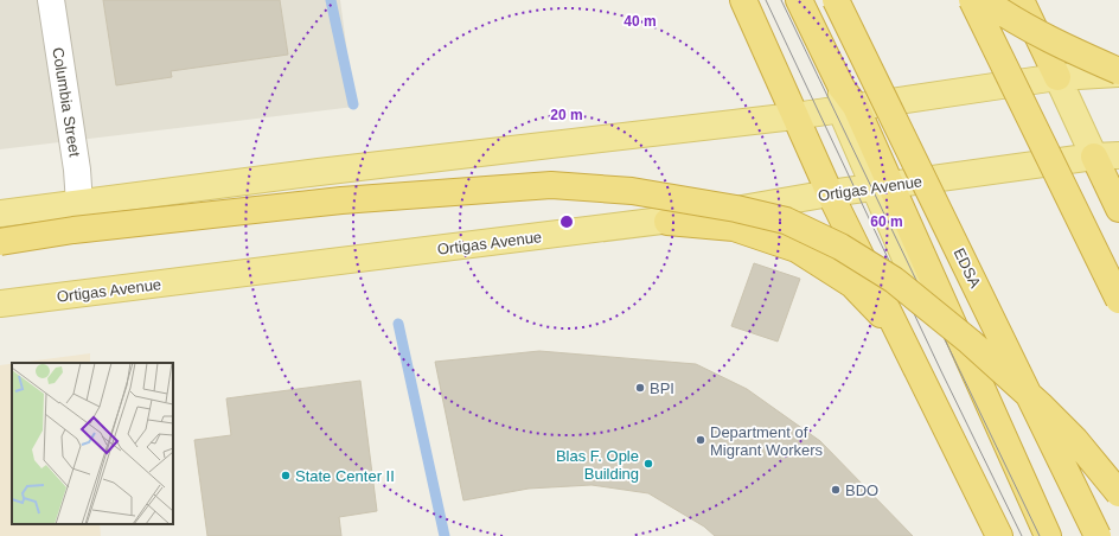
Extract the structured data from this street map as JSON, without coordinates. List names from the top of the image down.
{
  "streets": {
    "highway": ["EDSA"],
    "main road": ["Ortigas Avenue"],
    "street": ["Columbia Street"]
  },
  "places": [
    "BPI",
    "Department of Migrant Workers",
    "Blas F. Ople Building",
    "State Center II",
    "BDO"
  ],
  "rings": ["40 m", "20 m", "60 m"]
}
